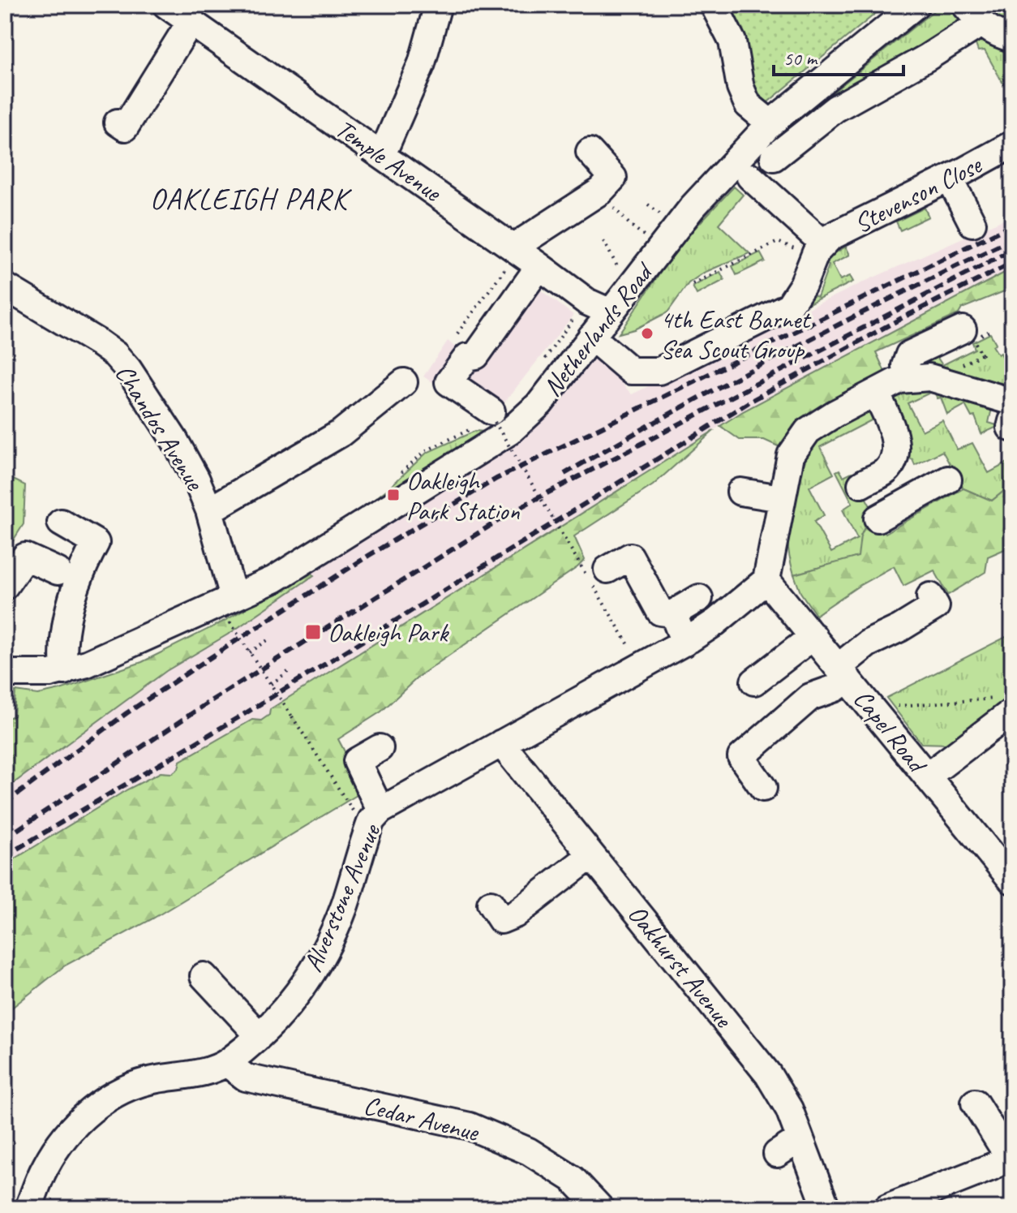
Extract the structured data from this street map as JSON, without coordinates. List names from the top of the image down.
{
  "streets": {
    "street": [
      "Temple Avenue",
      "Stevenson Close",
      "Netherlands Road",
      "Chandos Avenue",
      "Capel Road",
      "Alverstone Avenue",
      "Oakhurst Avenue",
      "Cedar Avenue"
    ]
  },
  "crossings": [
    ["Temple Avenue", "Netherlands Road"],
    ["Netherlands Road", "Chandos Avenue"],
    ["Capel Road", "Alverstone Avenue"],
    ["Alverstone Avenue", "Oakhurst Avenue"],
    ["Alverstone Avenue", "Cedar Avenue"]
  ],
  "districts": ["OAKLEIGH PARK"],
  "places": {
    "other": ["4th East Barnet Sea Scout Group"],
    "transit": ["Oakleigh Park Station", "Oakleigh Park"]
  },
  "scale_bar": "50 m"
}
